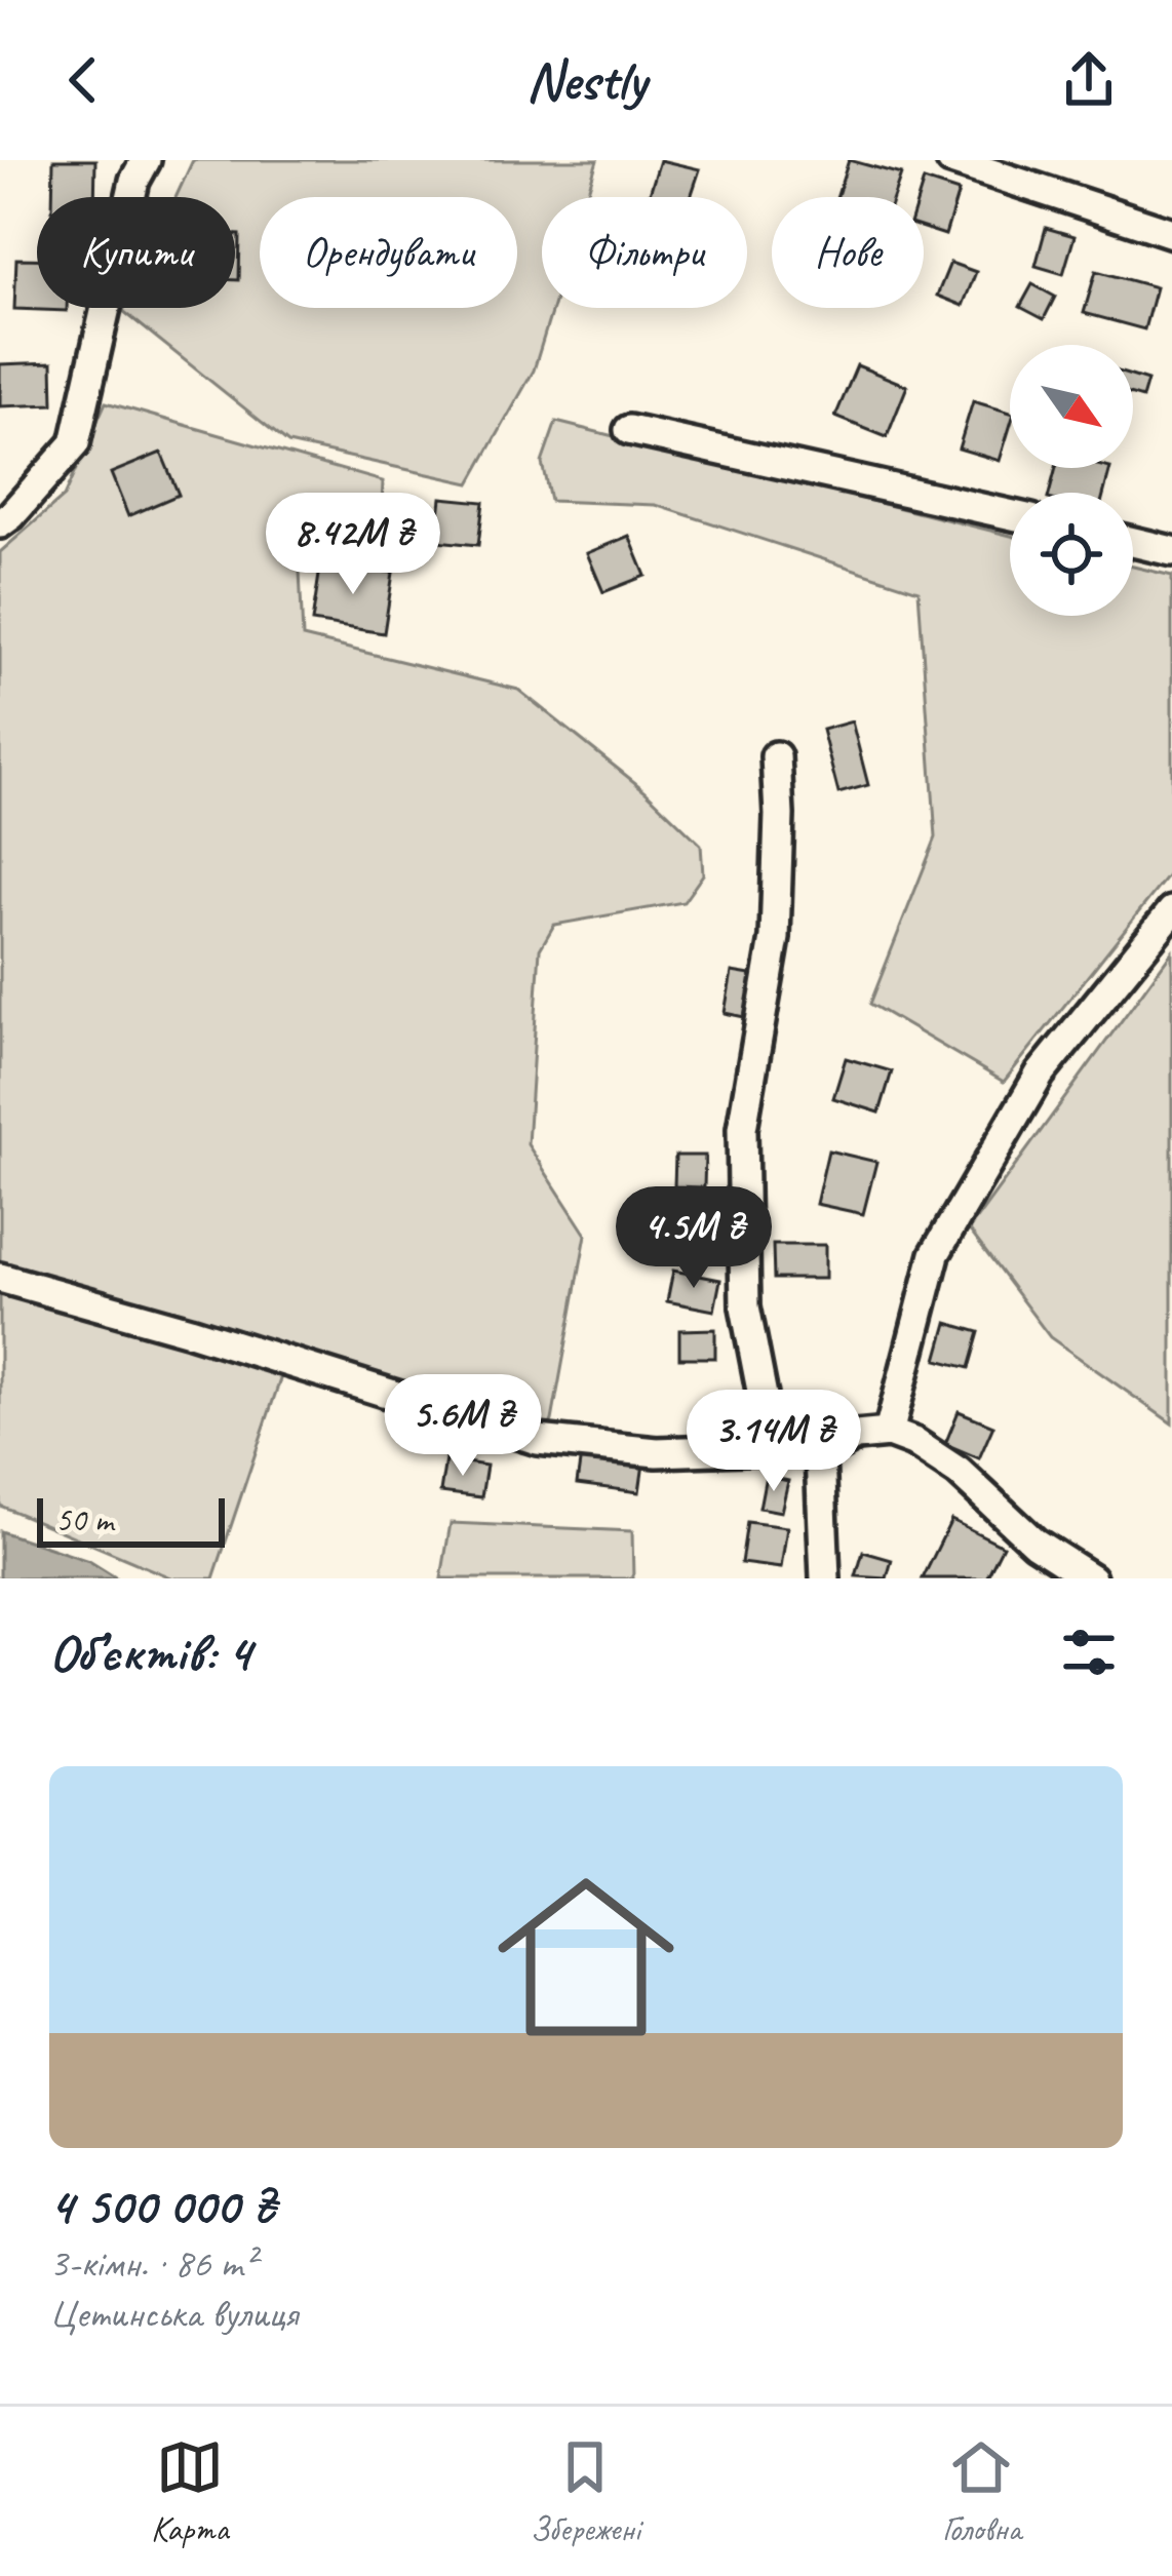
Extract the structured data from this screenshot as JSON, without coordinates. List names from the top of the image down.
{
  "scale_bar": "50 m",
  "north": "bottom right",
  "page": {
    "header": "Nestly",
    "chip": [
      "Купити",
      "Орендувати",
      "Фільтри",
      "Нове"
    ],
    "price": [
      "8.42M ₴",
      "4.5M ₴",
      "5.6M ₴",
      "3.14M ₴"
    ],
    "scale": "50 m",
    "heading": "Об’єктів: 4",
    "list": [
      {
        "name": "4 500 000 ₴",
        "note": "3-кімн. · 86 m² · Цетинська вулиця"
      }
    ],
    "tabs": ["Карта", "Збережені", "Головна"]
  }
}
